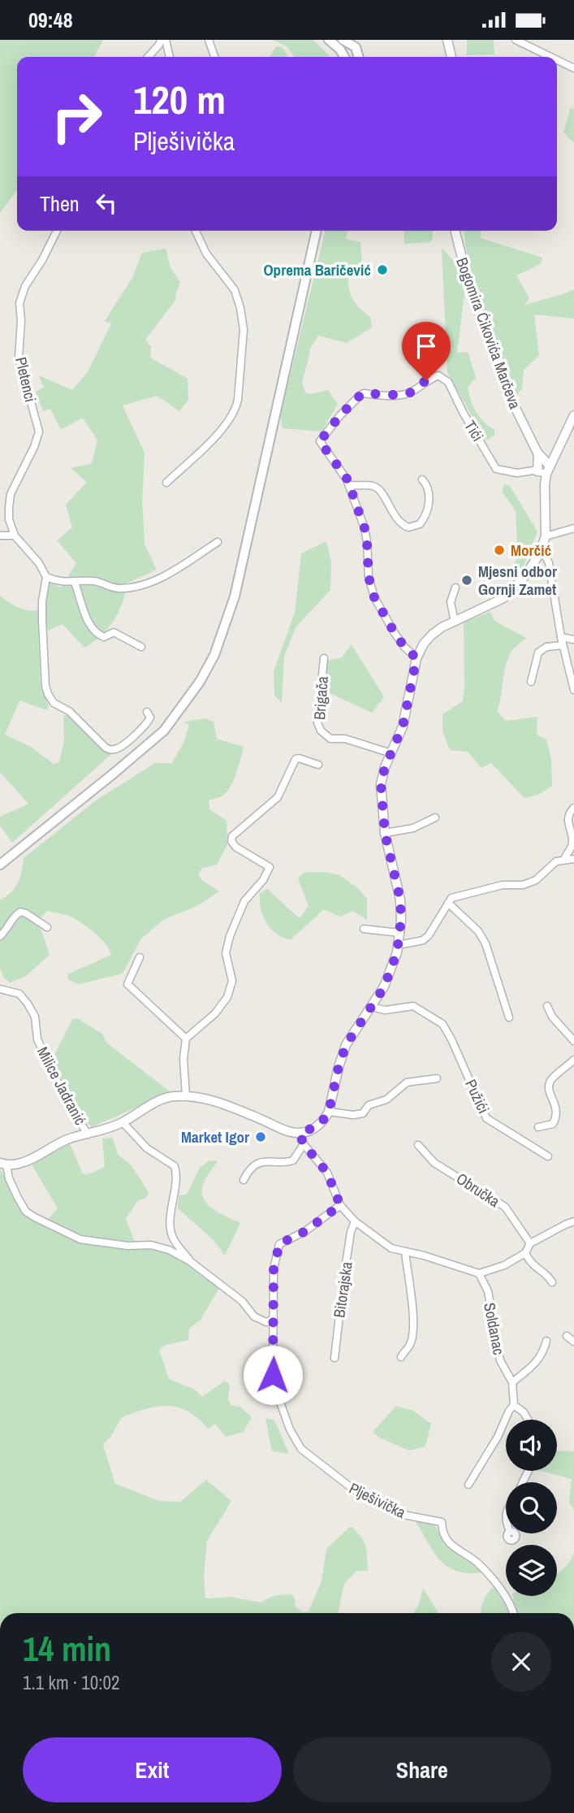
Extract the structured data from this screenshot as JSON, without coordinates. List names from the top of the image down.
{
  "streets": {
    "street": [
      "Bogomira Ćikovića Marčeva",
      "Pletenci",
      "Tići",
      "Brigača",
      "Milice Jadranić",
      "Pužići",
      "Obručka",
      "Bitorajska",
      "Soldanac",
      "Plješivička"
    ]
  },
  "crossings": [
    ["Bogomira Ćikovića Marčeva", "Tići"]
  ],
  "places": [
    "Oprema Baričević",
    "Morčić",
    "Mjesni odbor Gornji Zamet",
    "Market Igor"
  ],
  "page": {
    "status": "09:48",
    "turn": ["120 m", "Plješivička"],
    "then": "Then",
    "heading": ["14 min", "1.1 km · 10:02"],
    "buttons": ["Exit", "Share"]
  }
}
